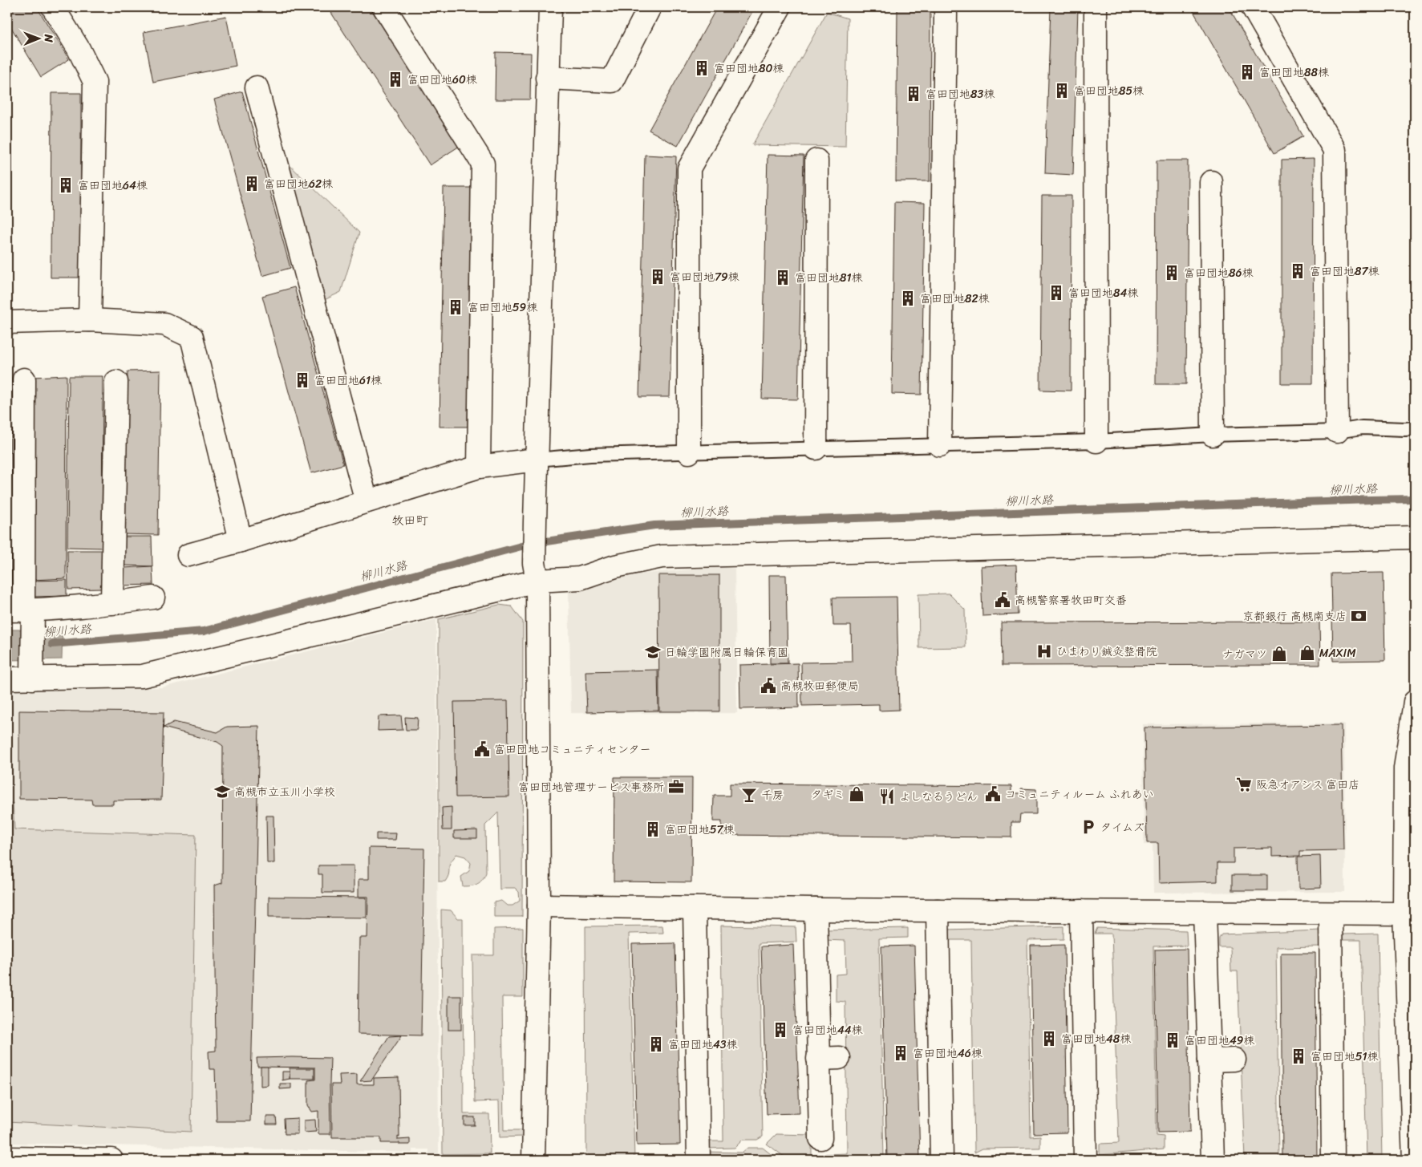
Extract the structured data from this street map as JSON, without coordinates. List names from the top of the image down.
{
  "districts": ["牧田町"],
  "water": ["柳川水路"],
  "places": {
    "building": [
      "富田団地80棟",
      "富田団地88棟",
      "富田団地60棟",
      "富田団地85棟",
      "富田団地83棟",
      "富田団地62棟",
      "富田団地64棟",
      "富田団地87棟",
      "富田団地86棟",
      "富田団地79棟",
      "富田団地81棟",
      "富田団地84棟",
      "富田団地82棟",
      "富田団地59棟",
      "富田団地61棟",
      "富田団地57棟",
      "富田団地44棟",
      "富田団地48棟",
      "富田団地49棟",
      "富田団地43棟",
      "富田団地46棟",
      "富田団地51棟"
    ],
    "public building": [
      "高槻警察署牧田町交番",
      "高槻牧田郵便局",
      "富田団地コミュニティセンター",
      "コミュニティルーム ふれあい"
    ],
    "bank": ["京都銀行 高槻南支店"],
    "hospital": ["ひまわり鍼灸整骨院"],
    "school or university": ["日輪学園附属日輪保育園", "高槻市立玉川小学校"],
    "shop": ["MAXIM", "ナガマツ", "タギミ"],
    "supermarket": ["阪急オアシス 富田店"],
    "office": ["富田団地管理サービス事務所"],
    "bar": ["千房"],
    "restaurant": ["よしなるうどん"],
    "parking": ["タイムズ"]
  },
  "north": "right"
}
